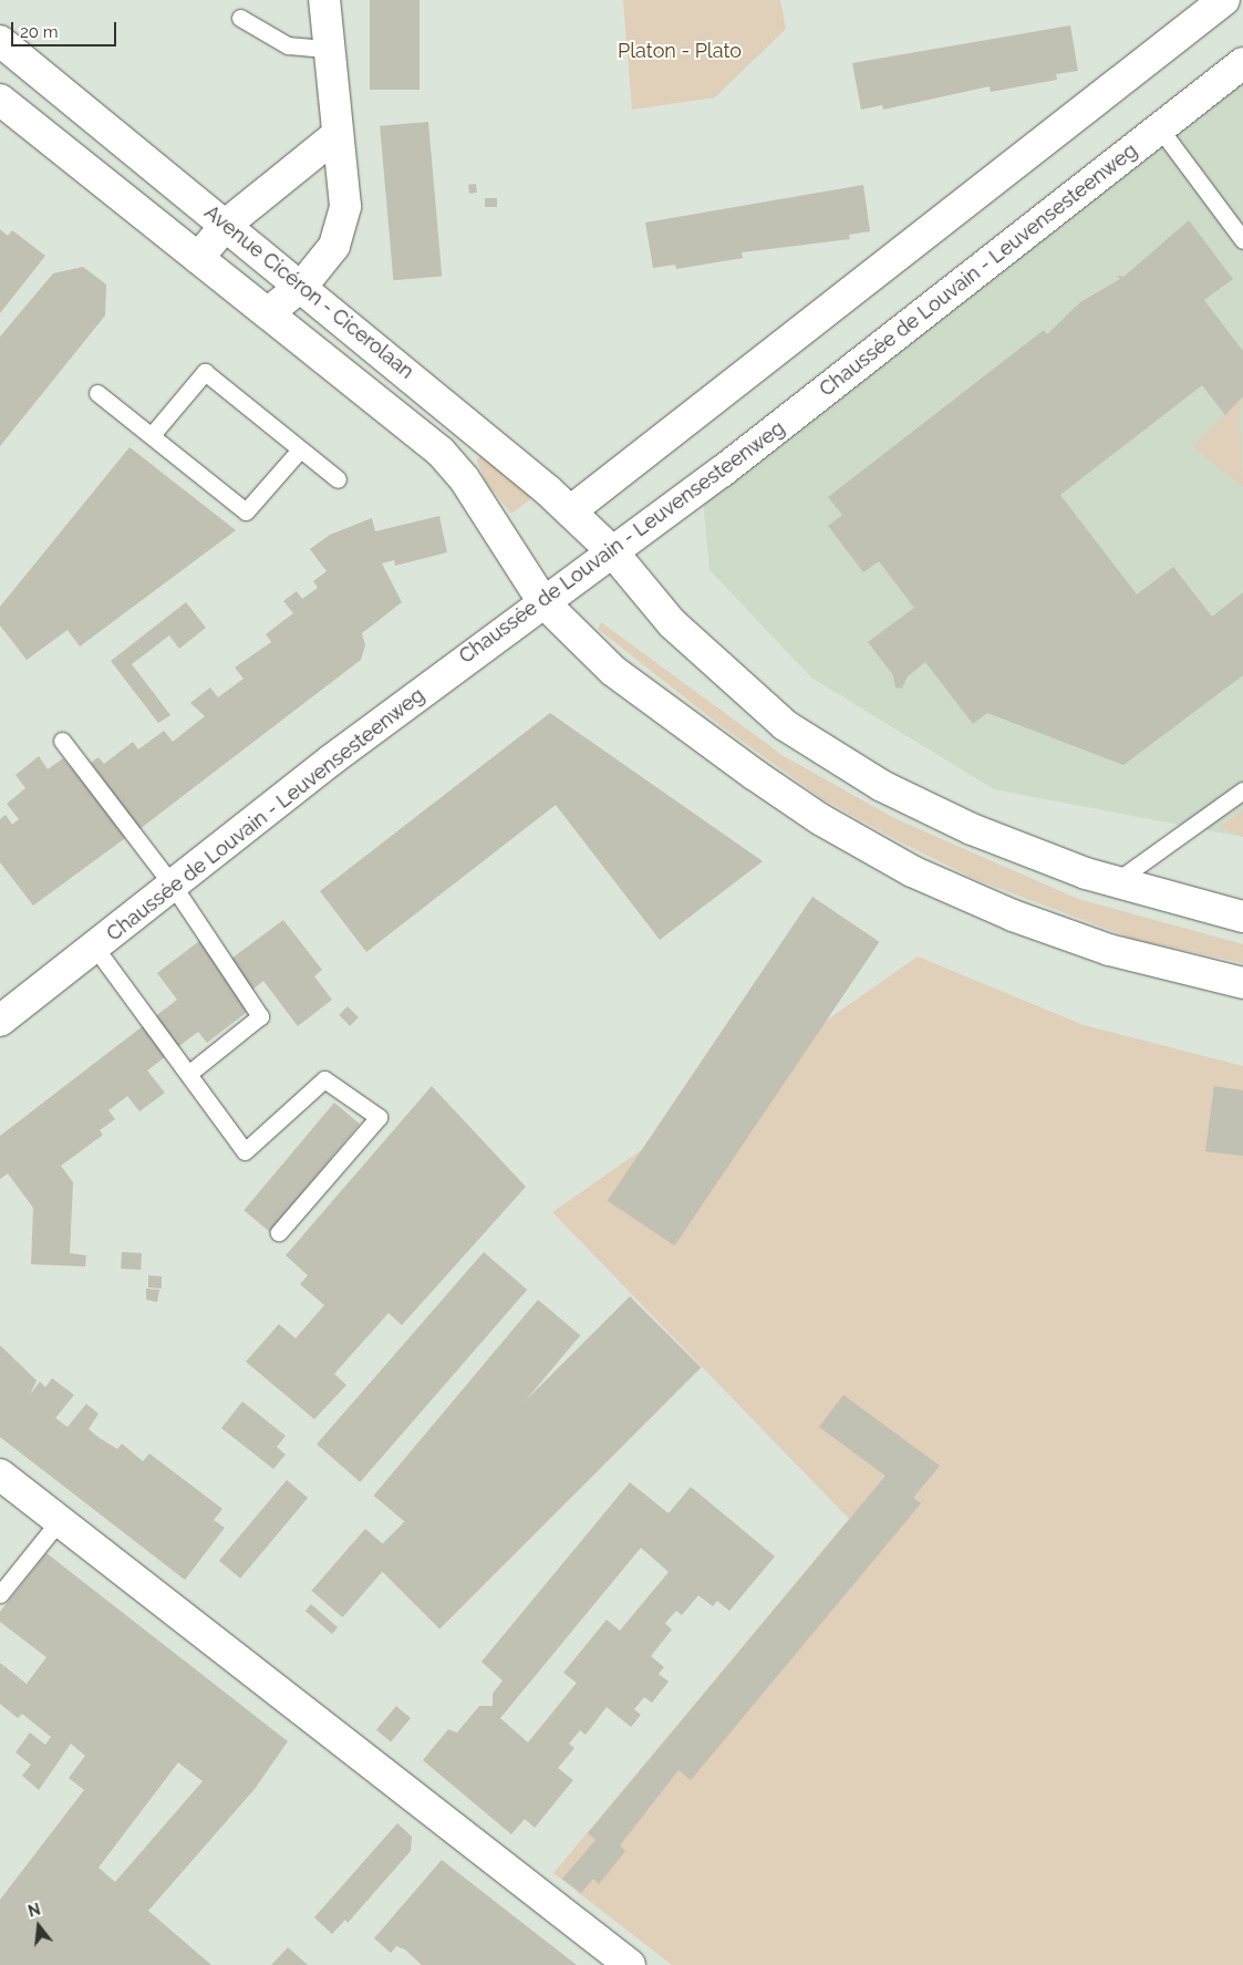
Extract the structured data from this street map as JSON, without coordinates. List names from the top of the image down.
{
  "streets": {
    "main road": ["Chaussée de Louvain - Leuvensesteenweg", "Avenue Cicéron - Cicerolaan"]
  },
  "crossings": [
    ["Chaussée de Louvain - Leuvensesteenweg", "Avenue Cicéron - Cicerolaan"]
  ],
  "parks": ["Platon - Plato"],
  "scale_bar": "20 m",
  "north": "top"
}
